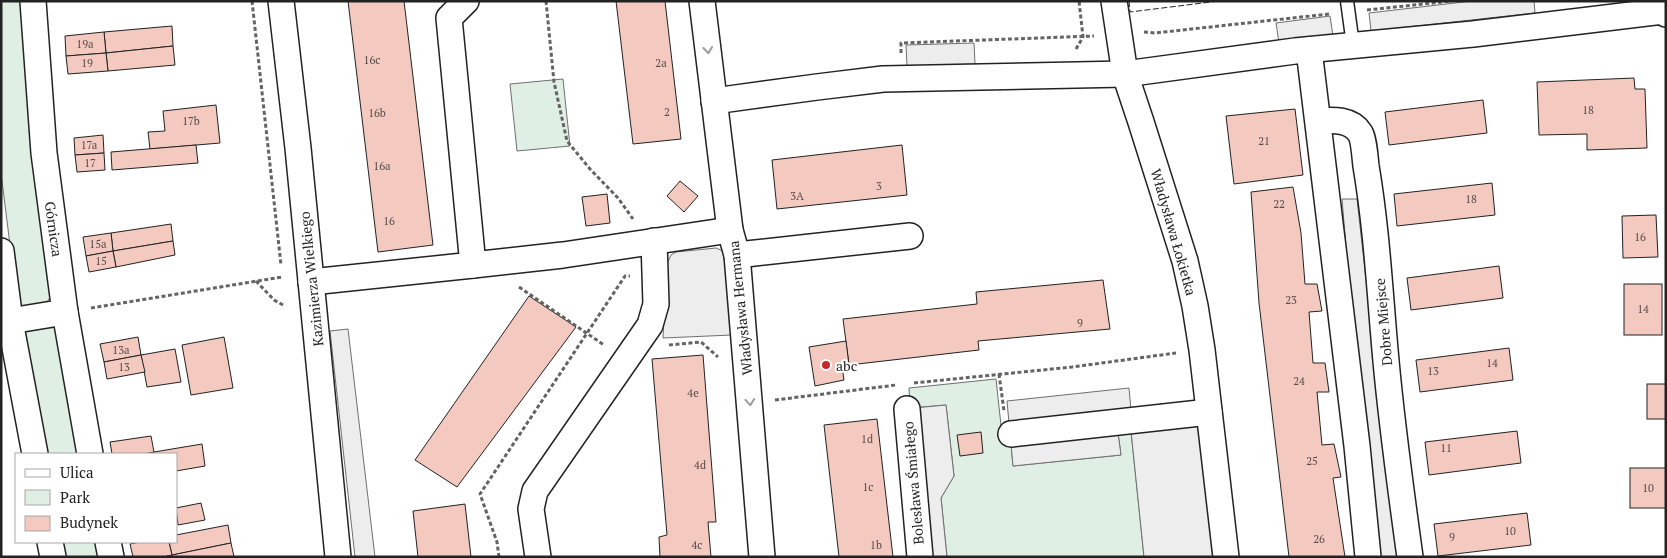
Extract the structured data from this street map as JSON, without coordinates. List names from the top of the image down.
{
  "streets": {
    "street": [
      "Górnicza",
      "Władysława Łokietka",
      "Kazimierza Wielkiego",
      "Władysława Hermana",
      "Dobre Miejsce",
      "Bolesława Śmiałego"
    ]
  },
  "one_way": ["Władysława Hermana"],
  "places": ["abc"],
  "house_numbers": [
    "19a",
    "16c",
    "19",
    "2a",
    "18",
    "2",
    "16b",
    "17b",
    "21",
    "17a",
    "17",
    "16a",
    "3",
    "3A",
    "18",
    "22",
    "16",
    "16",
    "15a",
    "15",
    "23",
    "14",
    "9",
    "13a",
    "14",
    "13",
    "13",
    "24",
    "4e",
    "1d",
    "11",
    "25",
    "4d",
    "1c",
    "10",
    "10",
    "9",
    "26",
    "4c",
    "1b"
  ],
  "legend": ["Ulica", "Park", "Budynek"]
}
